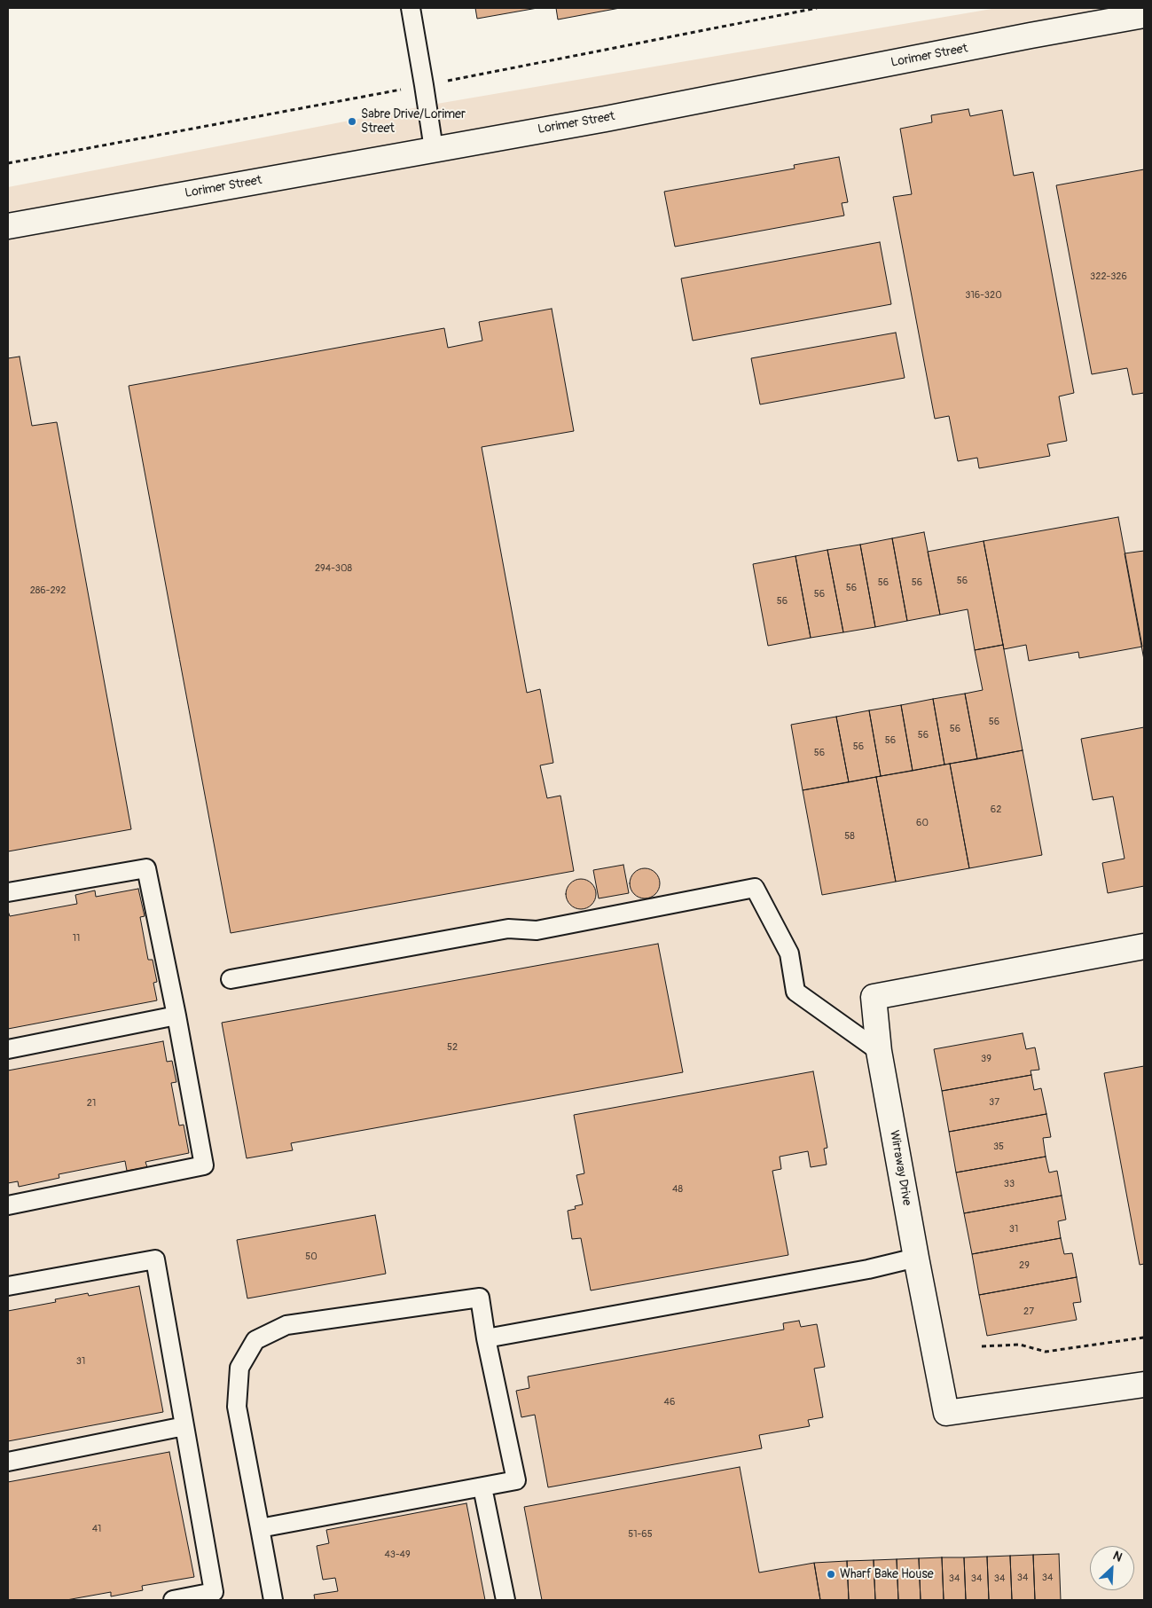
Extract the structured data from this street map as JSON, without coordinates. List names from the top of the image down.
{
  "streets": {
    "street": ["Lorimer Street", "Wirraway Drive"]
  },
  "places": ["Sabre Drive/Lorimer Street", "Wharf Bake House"],
  "house_numbers": [
    "322-326",
    "316-320",
    "294-308",
    "56",
    "56",
    "56",
    "56",
    "286-292",
    "56",
    "56",
    "56",
    "56",
    "56",
    "56",
    "56",
    "56",
    "62",
    "60",
    "58",
    "11",
    "52",
    "39",
    "37",
    "21",
    "35",
    "33",
    "48",
    "31",
    "50",
    "29",
    "27",
    "31",
    "46",
    "41",
    "51-65",
    "43-49",
    "34",
    "34",
    "34",
    "34",
    "34"
  ],
  "north": "top right"
}
